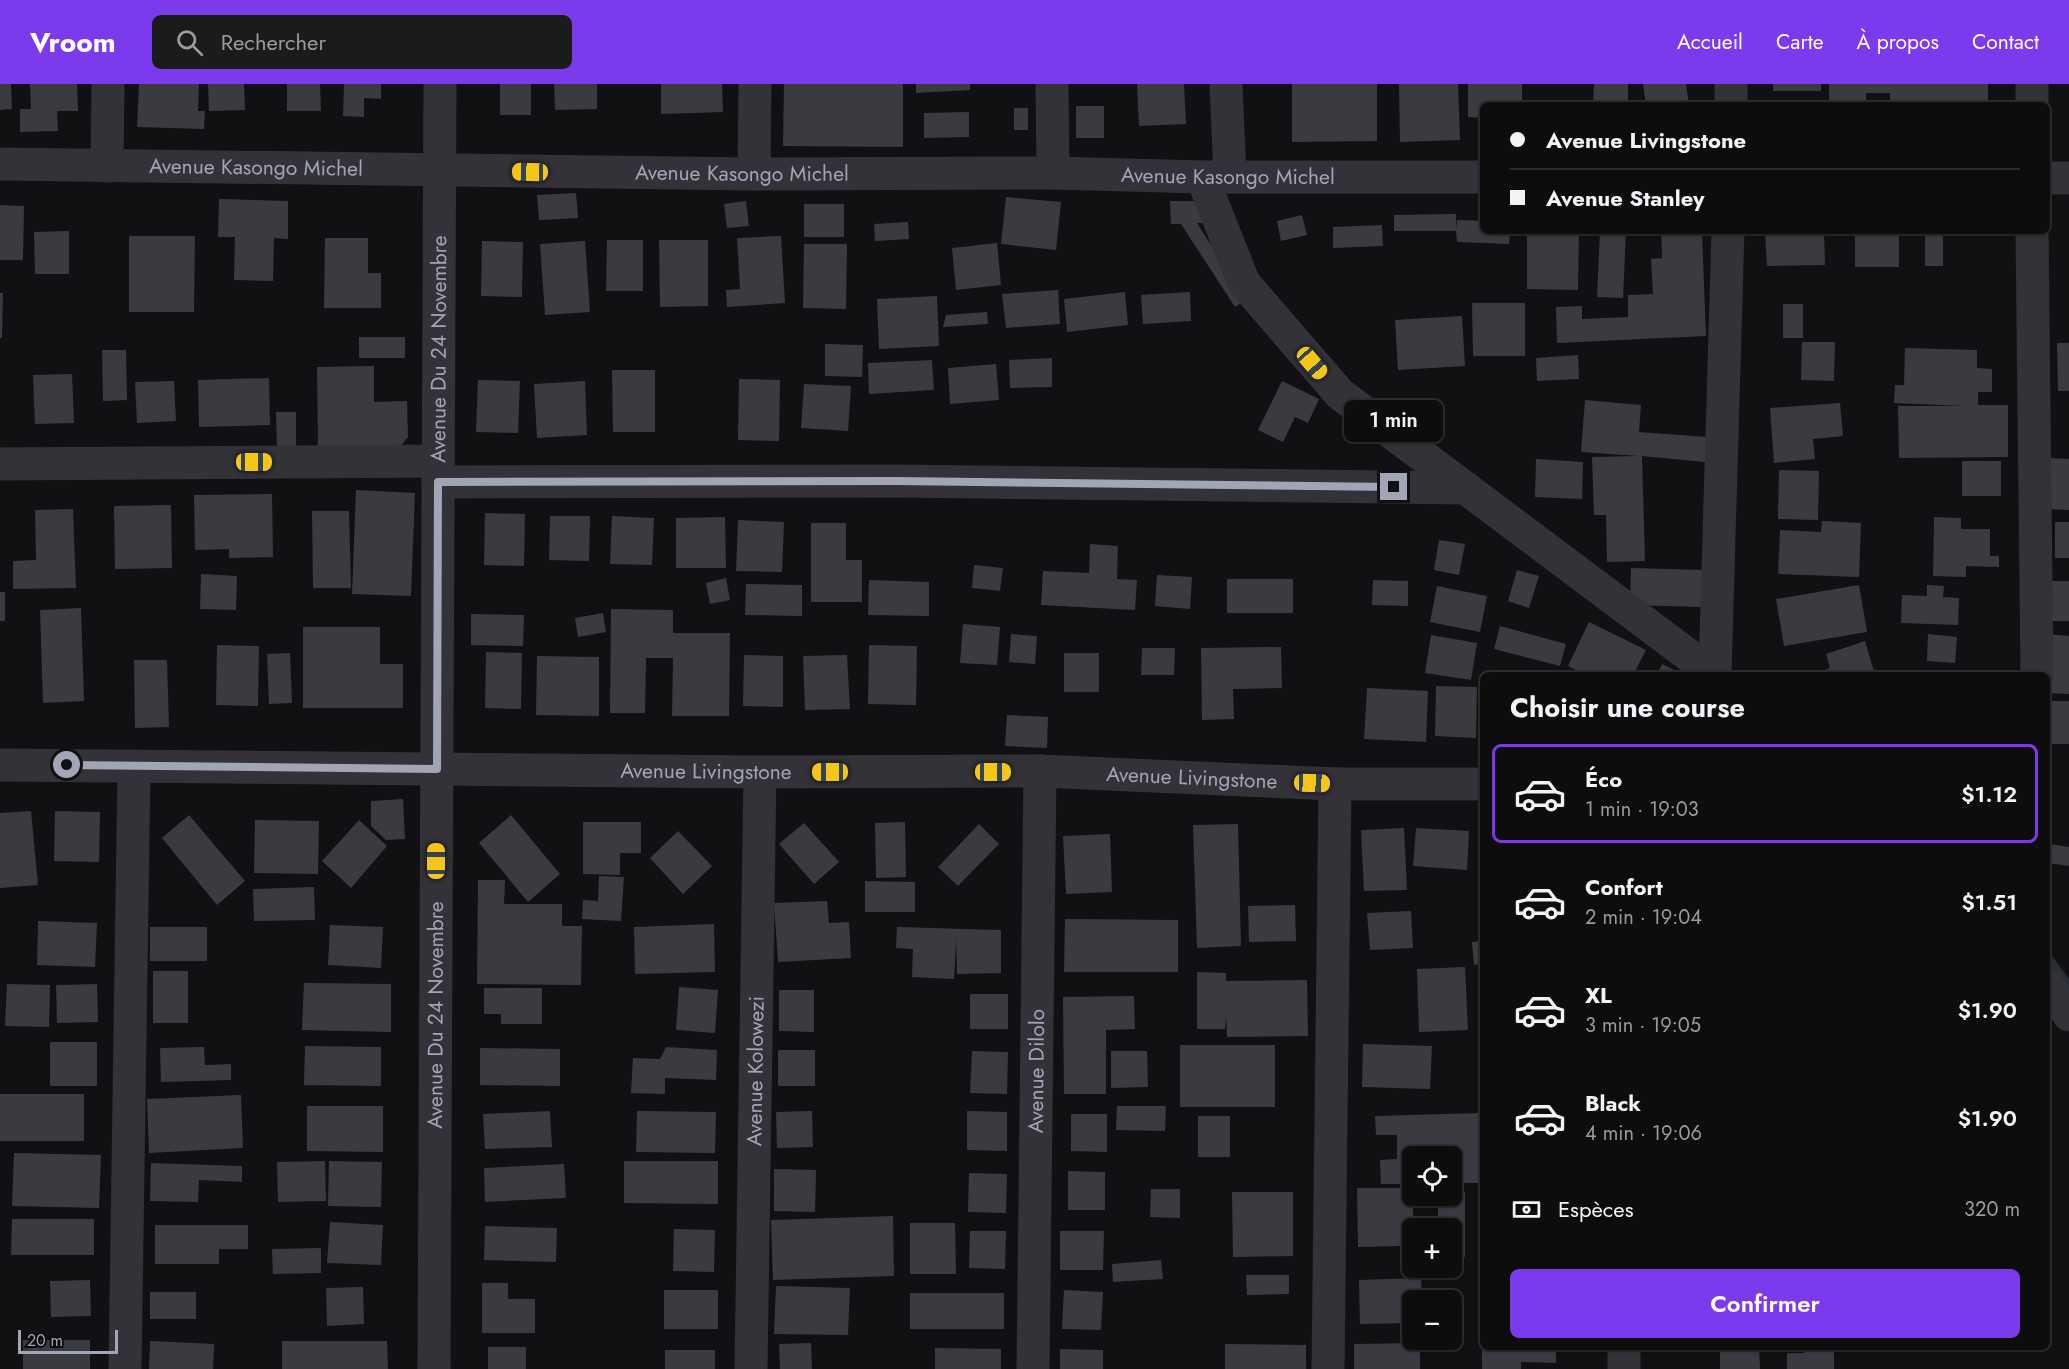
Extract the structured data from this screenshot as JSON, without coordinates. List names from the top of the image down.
{
  "streets": {
    "street": [
      "Avenue Kasongo Michel",
      "Avenue Du 24 Novembre",
      "Avenue Livingstone",
      "Avenue Dilolo",
      "Avenue Kolowezi"
    ]
  },
  "crossings": [
    ["Avenue Kasongo Michel", "Avenue Du 24 Novembre"],
    ["Avenue Du 24 Novembre", "Avenue Livingstone"],
    ["Avenue Livingstone", "Avenue Dilolo"],
    ["Avenue Livingstone", "Avenue Kolowezi"]
  ],
  "scale_bar": "20 m",
  "page": {
    "header": "Vroom",
    "search": "Rechercher",
    "nav": [
      "Accueil",
      "Carte",
      "À propos",
      "Contact"
    ],
    "banner": ["Avenue Livingstone", "Avenue Stanley"],
    "bubble": "1 min",
    "heading": "Choisir une course",
    "list": [
      {
        "name": "Éco",
        "note": "1 min · 19:03",
        "value": "$1.12"
      },
      {
        "name": "Confort",
        "note": "2 min · 19:04",
        "value": "$1.51"
      },
      {
        "name": "XL",
        "note": "3 min · 19:05",
        "value": "$1.90"
      },
      {
        "name": "Black",
        "note": "4 min · 19:06",
        "value": "$1.90"
      }
    ],
    "map_buttons": ["+", "−"],
    "pay": ["Espèces", "320 m"],
    "buttons": "Confirmer",
    "scale": "20 m"
  }
}
